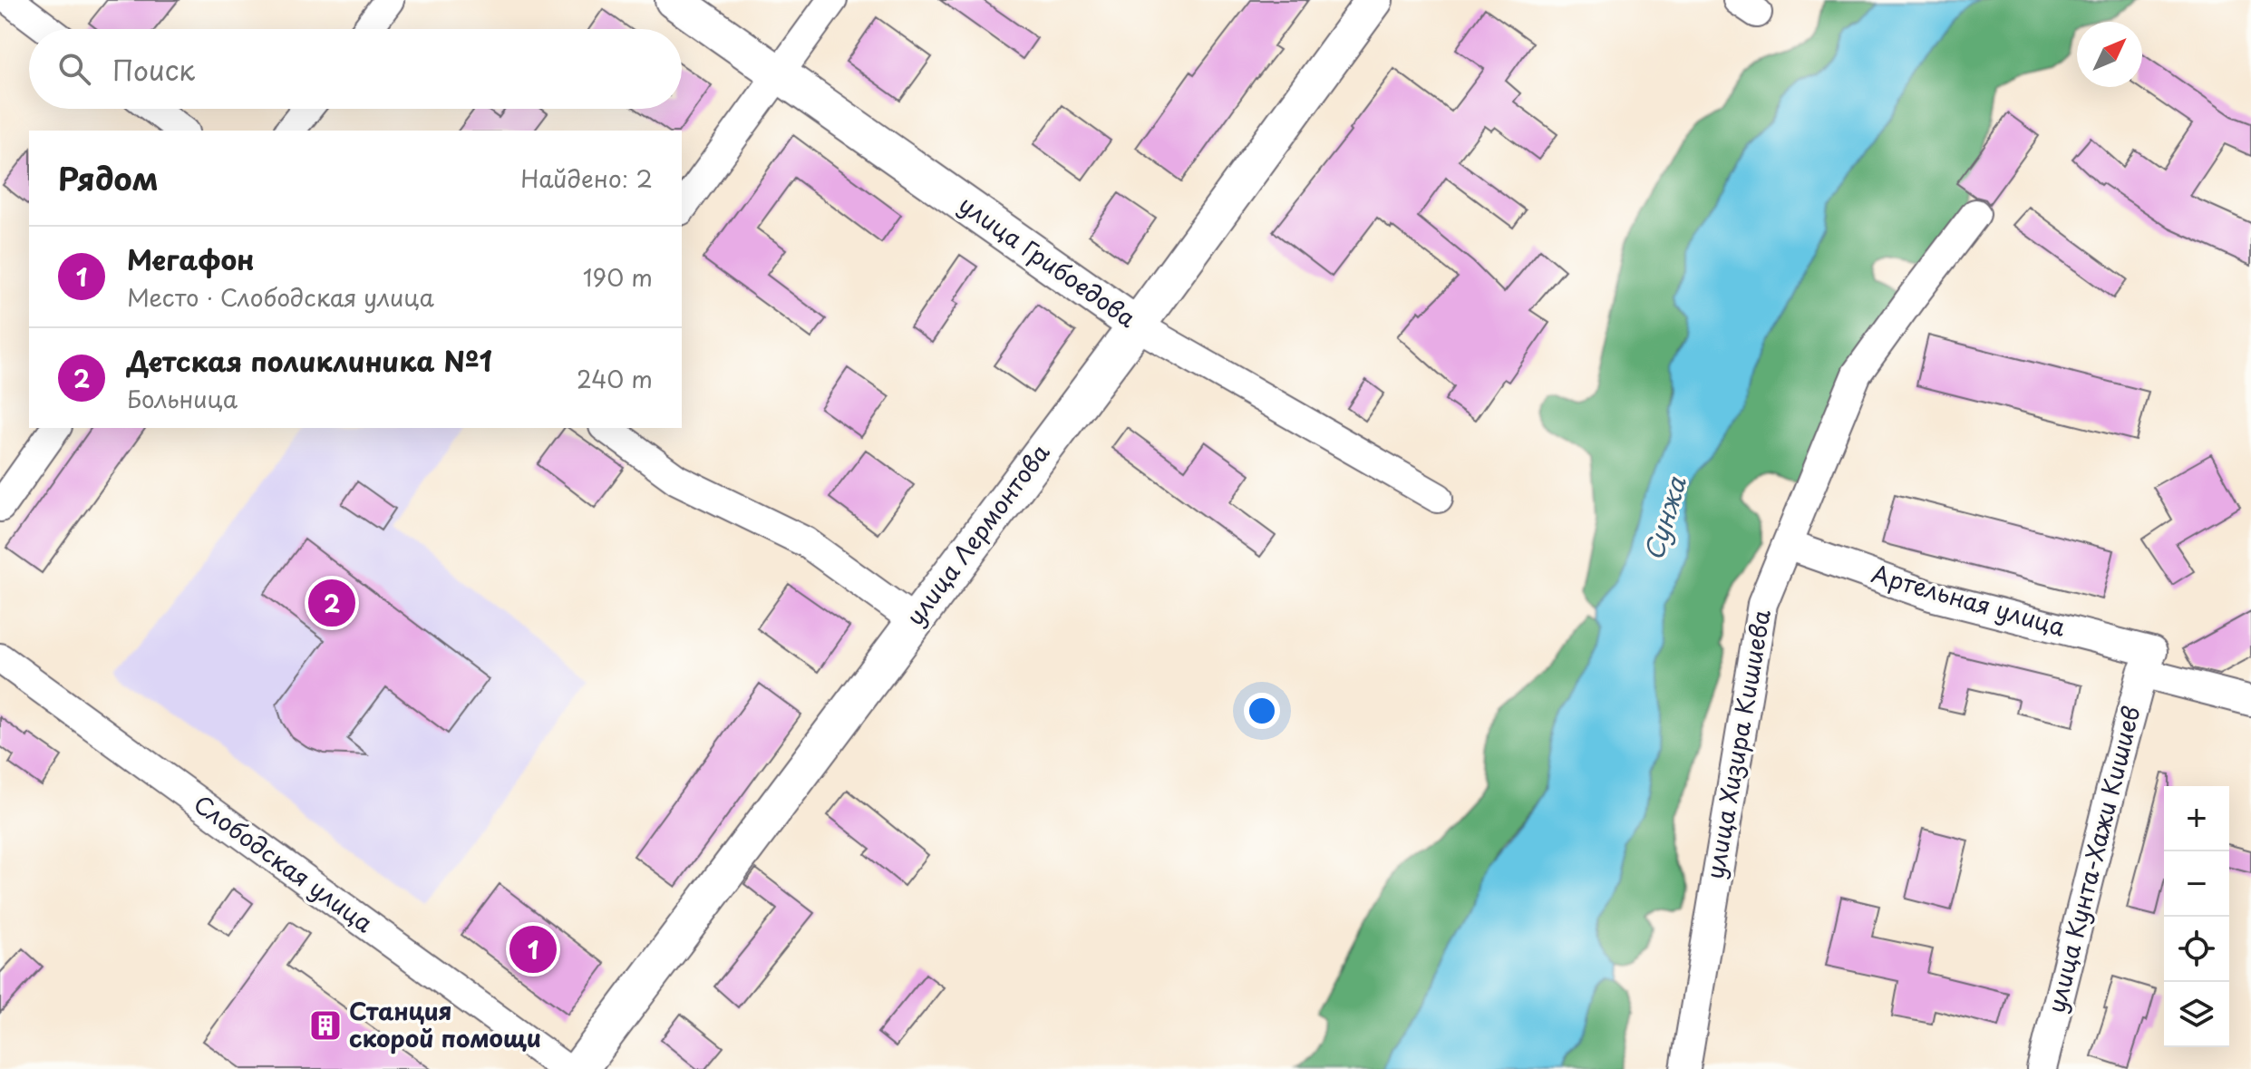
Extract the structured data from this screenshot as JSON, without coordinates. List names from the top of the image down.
{
  "streets": {
    "street": [
      "улица Грибоедова",
      "улица Лермонтова",
      "Артельная улица",
      "улица Хизира Кишиева",
      "улица Кунта-Хажи Кишиев",
      "Слободская улица"
    ]
  },
  "crossings": [
    ["улица Грибоедова", "улица Лермонтова"],
    ["Артельная улица", "улица Хизира Кишиева"],
    ["Артельная улица", "улица Кунта-Хажи Кишиев"]
  ],
  "water": ["Сунжа"],
  "places": {
    "building": ["Станция скорой помощи"]
  },
  "north": "top right",
  "page": {
    "search": "Поиск",
    "heading": ["Рядом", "Найдено: 2"],
    "list": [
      {
        "mark": "1",
        "name": "Мегафон",
        "note": "Место · Слободская улица",
        "value": "190 m"
      },
      {
        "mark": "2",
        "name": "Детская поликлиника №1",
        "note": "Больница",
        "value": "240 m"
      }
    ],
    "pins": ["2", "1"],
    "map_buttons": ["+", "−"]
  }
}
